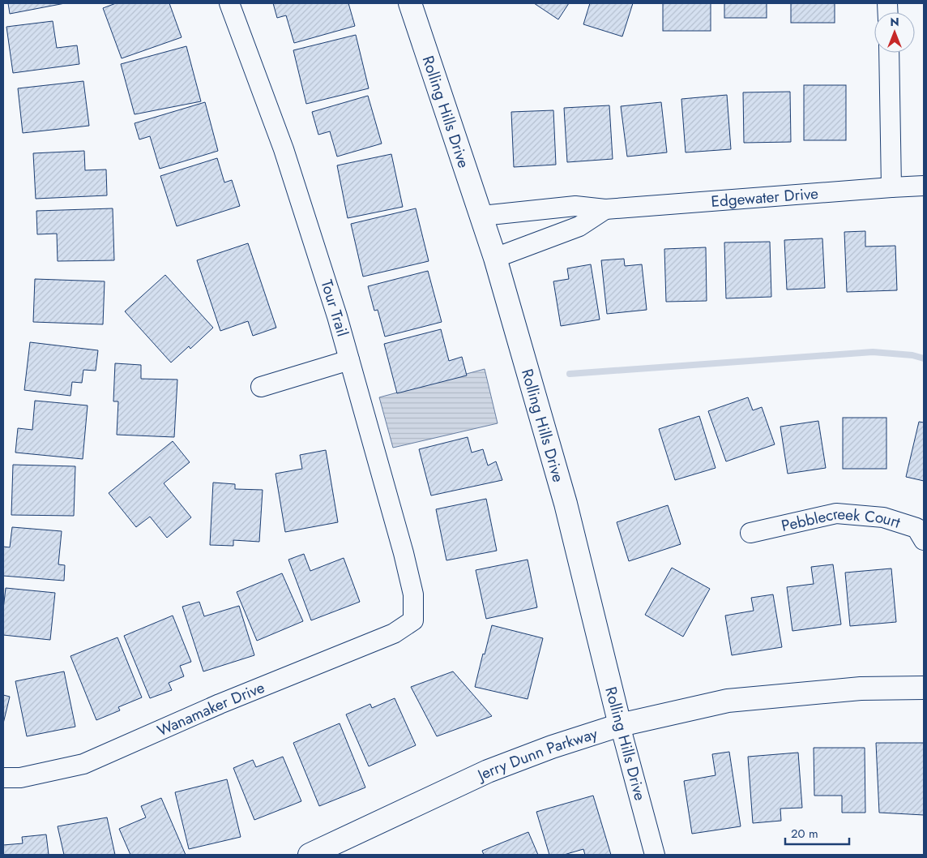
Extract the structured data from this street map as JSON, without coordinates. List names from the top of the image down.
{
  "streets": {
    "street": [
      "Rolling Hills Drive",
      "Edgewater Drive",
      "Tour Trail",
      "Pebblecreek Court",
      "Wanamaker Drive",
      "Jerry Dunn Parkway"
    ]
  },
  "crossings": [
    ["Rolling Hills Drive", "Edgewater Drive"],
    ["Rolling Hills Drive", "Jerry Dunn Parkway"],
    ["Tour Trail", "Wanamaker Drive"]
  ],
  "scale_bar": "20 m",
  "north": "top"
}
